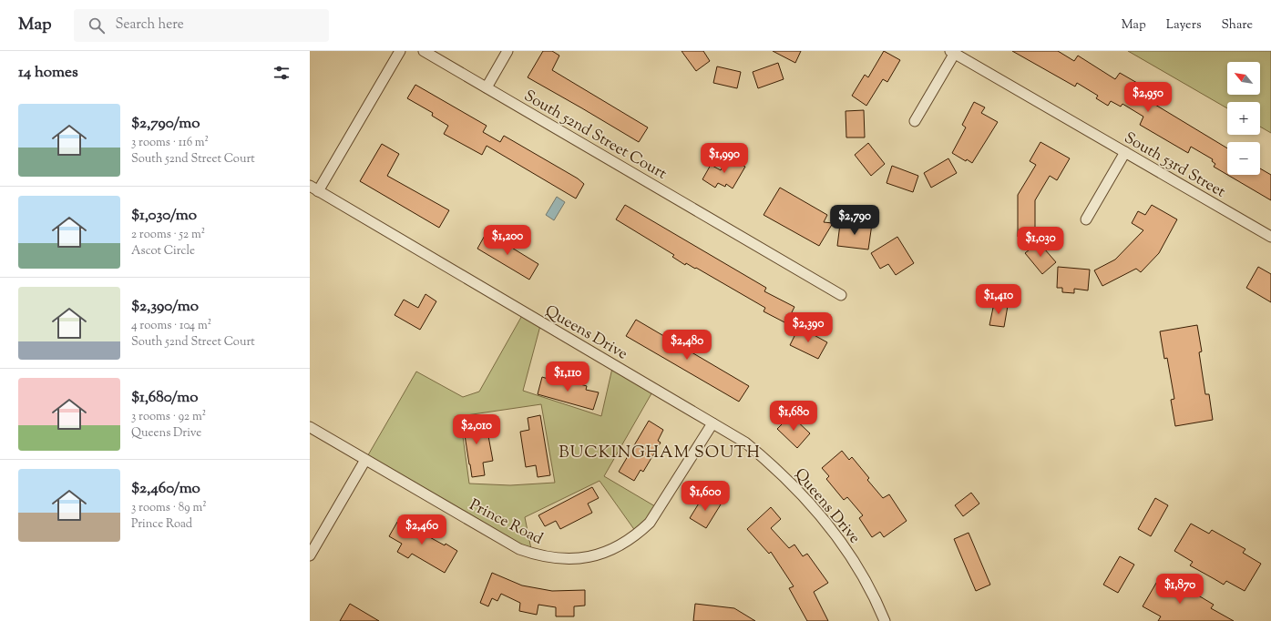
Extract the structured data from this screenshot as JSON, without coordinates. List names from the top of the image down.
{
  "streets": {
    "street": [
      "South 52nd Street Court",
      "South 53rd Street",
      "Queens Drive",
      "Prince Road"
    ]
  },
  "crossings": [
    ["Queens Drive", "Prince Road"]
  ],
  "districts": ["BUCKINGHAM SOUTH"],
  "north": "top left",
  "page": {
    "header": "Map",
    "search": "Search here",
    "nav": ["Map", "Layers", "Share"],
    "heading": "14 homes",
    "map_buttons": ["+", "−"],
    "price": [
      "$2,950",
      "$1,990",
      "$2,790",
      "$1,200",
      "$1,030",
      "$1,410",
      "$2,390",
      "$2,480",
      "$1,110",
      "$1,680",
      "$2,010",
      "$1,600",
      "$2,460",
      "$1,870"
    ],
    "list": [
      {
        "name": "$2,790/mo",
        "note": "3 rooms · 116 m² · South 52nd Street Court"
      },
      {
        "name": "$1,030/mo",
        "note": "2 rooms · 52 m² · Ascot Circle"
      },
      {
        "name": "$2,390/mo",
        "note": "4 rooms · 104 m² · South 52nd Street Court"
      },
      {
        "name": "$1,680/mo",
        "note": "3 rooms · 92 m² · Queens Drive"
      },
      {
        "name": "$2,460/mo",
        "note": "3 rooms · 89 m² · Prince Road"
      }
    ]
  }
}
